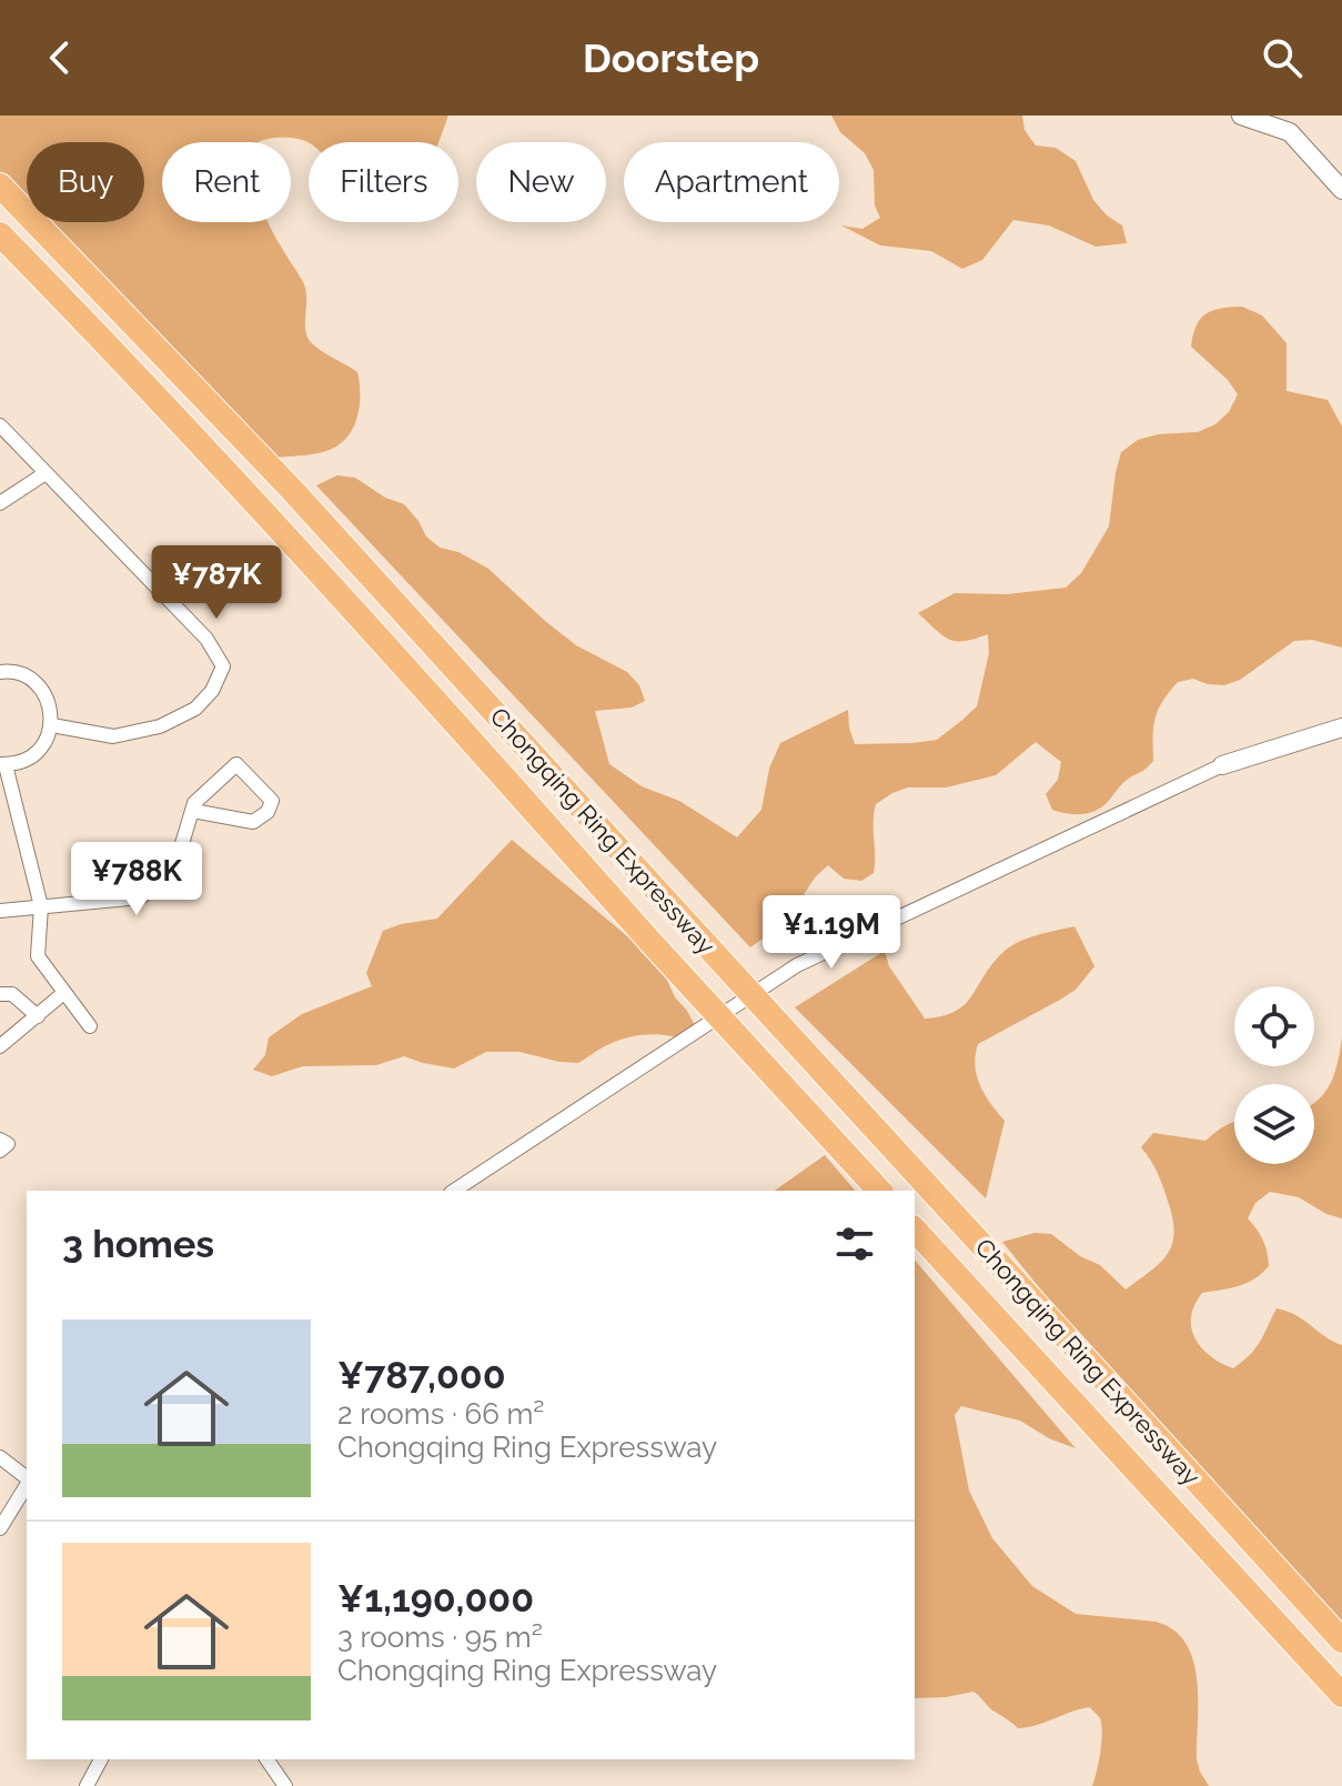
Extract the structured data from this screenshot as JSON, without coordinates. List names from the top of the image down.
{
  "streets": {
    "highway": ["Chongqing Ring Expressway"]
  },
  "page": {
    "header": "Doorstep",
    "chip": [
      "Buy",
      "Rent",
      "Filters",
      "New",
      "Apartment"
    ],
    "price": ["¥787K", "¥788K", "¥1.19M"],
    "heading": "3 homes",
    "list": [
      {
        "name": "¥787,000",
        "note": "2 rooms · 66 m² · Chongqing Ring Expressway"
      },
      {
        "name": "¥1,190,000",
        "note": "3 rooms · 95 m² · Chongqing Ring Expressway"
      }
    ]
  }
}
